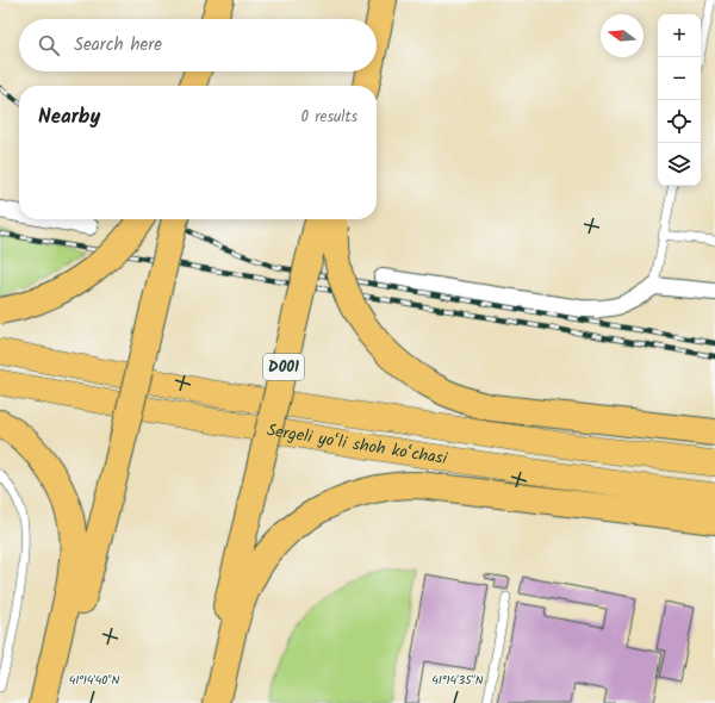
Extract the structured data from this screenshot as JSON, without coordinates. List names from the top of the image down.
{
  "streets": {
    "highway": ["D001"],
    "main road": ["Sergeli yo‘li shoh ko‘chasi"]
  },
  "north": "left",
  "page": {
    "map_buttons": ["+", "−"],
    "search": "Search here",
    "heading": ["Nearby", "0 results"]
  },
  "coordinates": ["41°14'40\"N", "41°14'35\"N"]
}
